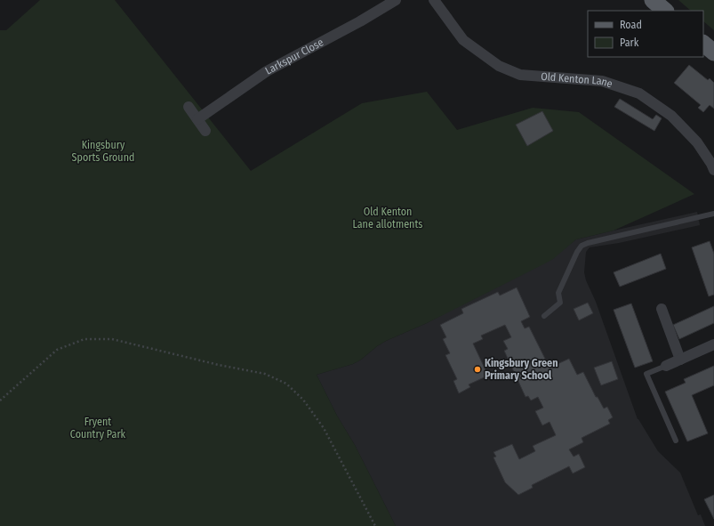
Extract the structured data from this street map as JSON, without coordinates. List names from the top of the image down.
{
  "streets": {
    "street": ["Larkspur Close", "Old Kenton Lane"]
  },
  "parks": ["Kingsbury Sports Ground", "Old Kenton Lane allotments", "Fryent Country Park"],
  "places": ["Kingsbury Green Primary School"],
  "legend": ["Road", "Park"]
}
